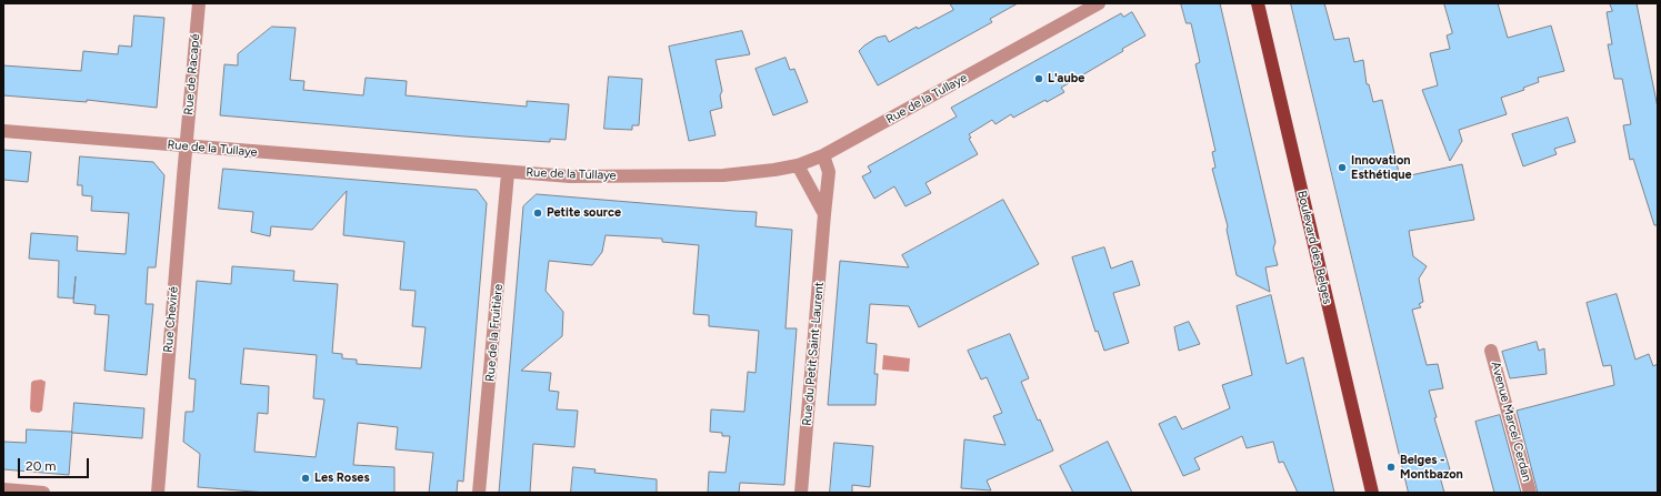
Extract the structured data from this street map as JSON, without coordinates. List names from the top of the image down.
{
  "streets": {
    "main road": ["Boulevard des Belges"],
    "street": [
      "Rue de Racapé",
      "Rue de la Tullaye",
      "Rue Cheviré",
      "Rue de la Fruitière",
      "Rue du Petit Saint-Laurent",
      "Avenue Marcel Cerdan"
    ]
  },
  "crossings": [
    ["Rue de Racapé", "Rue de la Tullaye"],
    ["Rue de Racapé", "Rue Cheviré"],
    ["Rue de la Tullaye", "Rue Cheviré"],
    ["Rue de la Tullaye", "Rue de la Fruitière"],
    ["Rue de la Tullaye", "Rue du Petit Saint-Laurent"]
  ],
  "places": [
    "L'aube",
    "Innovation Esthétique",
    "Petite source",
    "Belges - Montbazon",
    "Les Roses"
  ],
  "scale_bar": "20 m"
}
